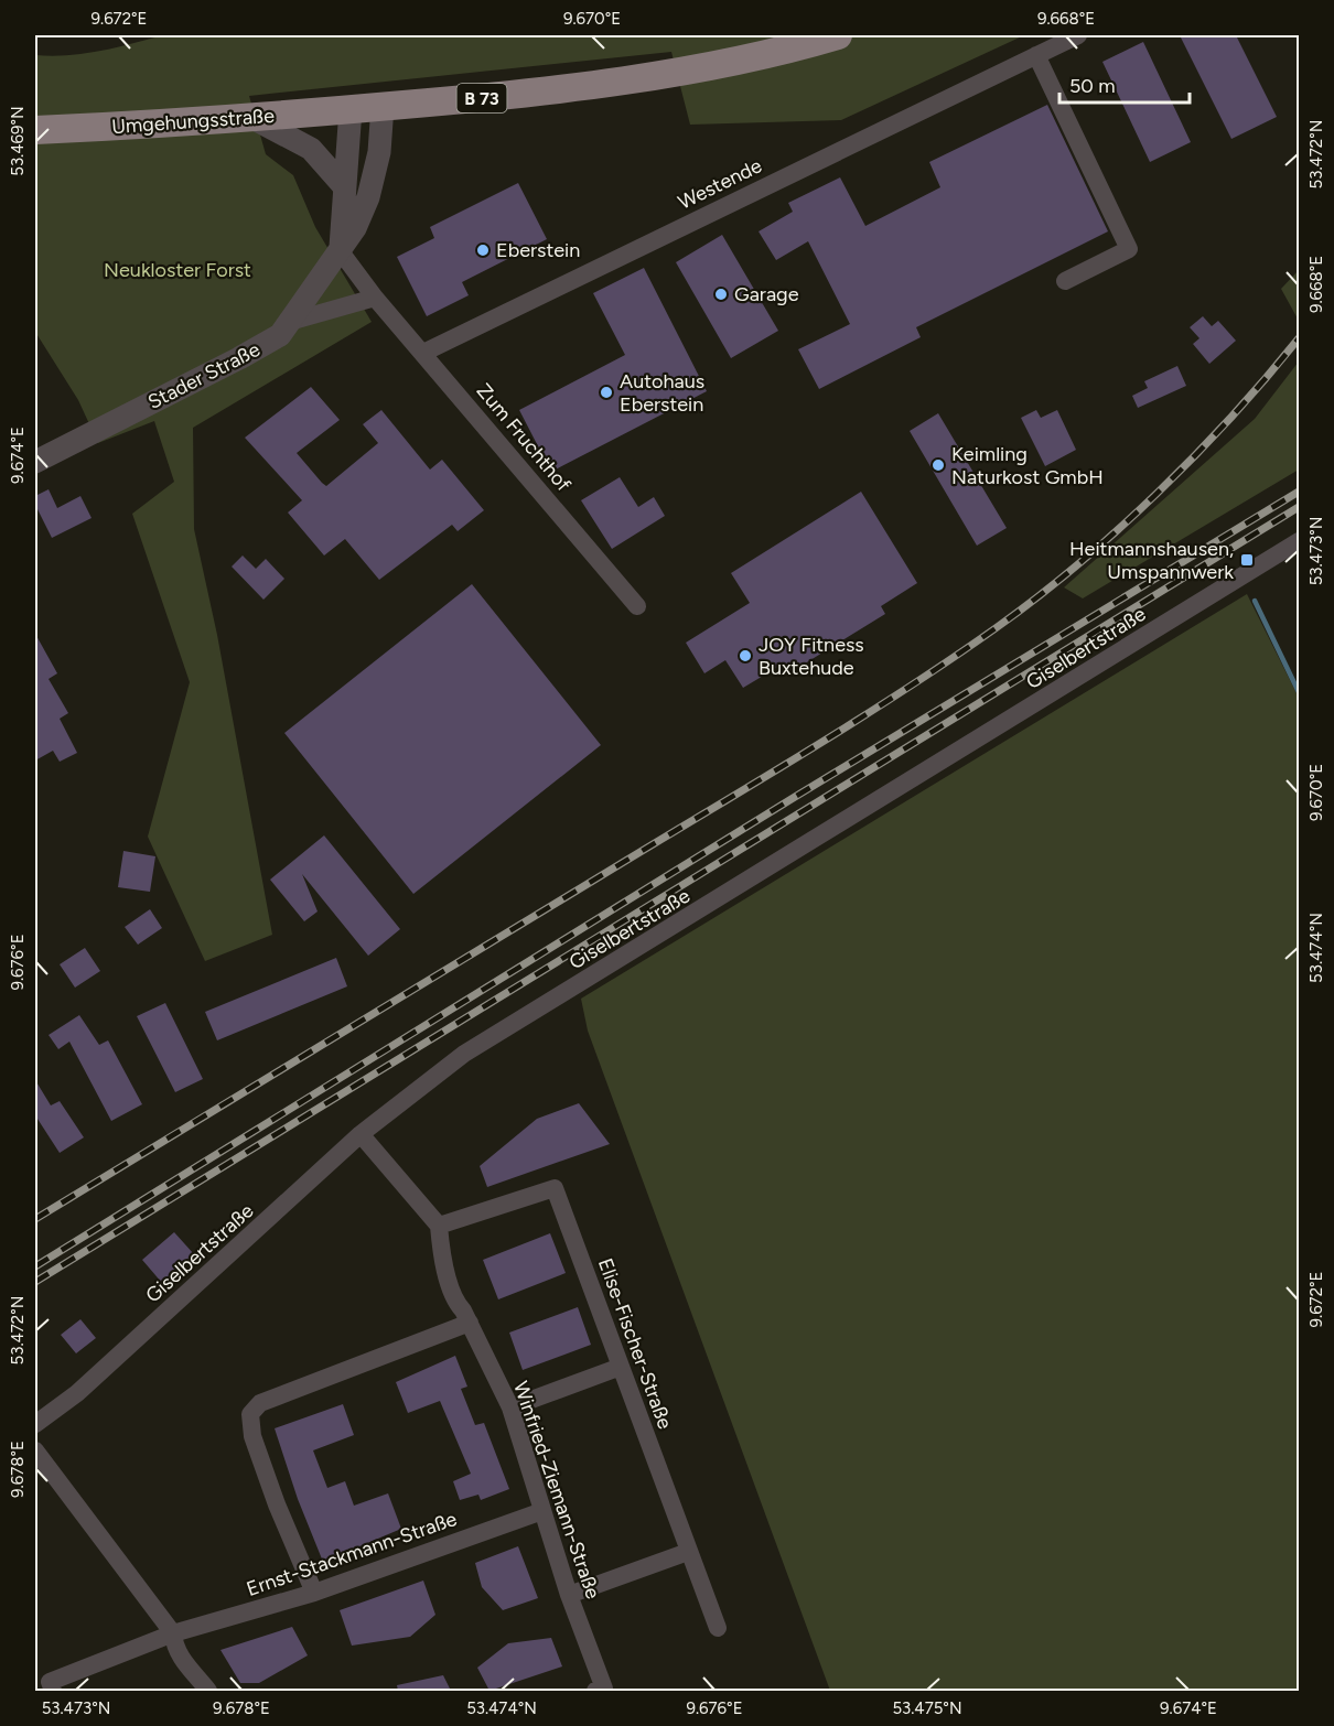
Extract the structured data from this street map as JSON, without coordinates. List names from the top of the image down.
{
  "streets": {
    "main road": ["B 73", "Umgehungsstraße"],
    "street": [
      "Westende",
      "Stader Straße",
      "Zum Fruchthof",
      "Giselbertstraße",
      "Elise-Fischer-Straße",
      "Winfried-Ziemann-Straße",
      "Ernst-Stackmann-Straße"
    ]
  },
  "crossings": [
    ["B 73", "Umgehungsstraße"],
    ["B 73", "Stader Straße"],
    ["Umgehungsstraße", "Stader Straße"],
    ["Westende", "Zum Fruchthof"],
    ["Stader Straße", "Zum Fruchthof"],
    ["Elise-Fischer-Straße", "Winfried-Ziemann-Straße"],
    ["Winfried-Ziemann-Straße", "Ernst-Stackmann-Straße"]
  ],
  "parks": ["Neukloster Forst"],
  "places": {
    "other": [
      "Eberstein",
      "Garage",
      "Autohaus Eberstein",
      "Keimling Naturkost GmbH",
      "JOY Fitness Buxtehude"
    ],
    "transit": ["Heitmannshausen, Umspannwerk"]
  },
  "scale_bar": "50 m",
  "coordinates": [
    "9.672°E",
    "9.670°E",
    "9.668°E",
    "53.469°N",
    "53.472°N",
    "9.674°E",
    "53.473°N",
    "53.474°N",
    "9.676°E",
    "9.678°E",
    "53.475°N"
  ]
}
